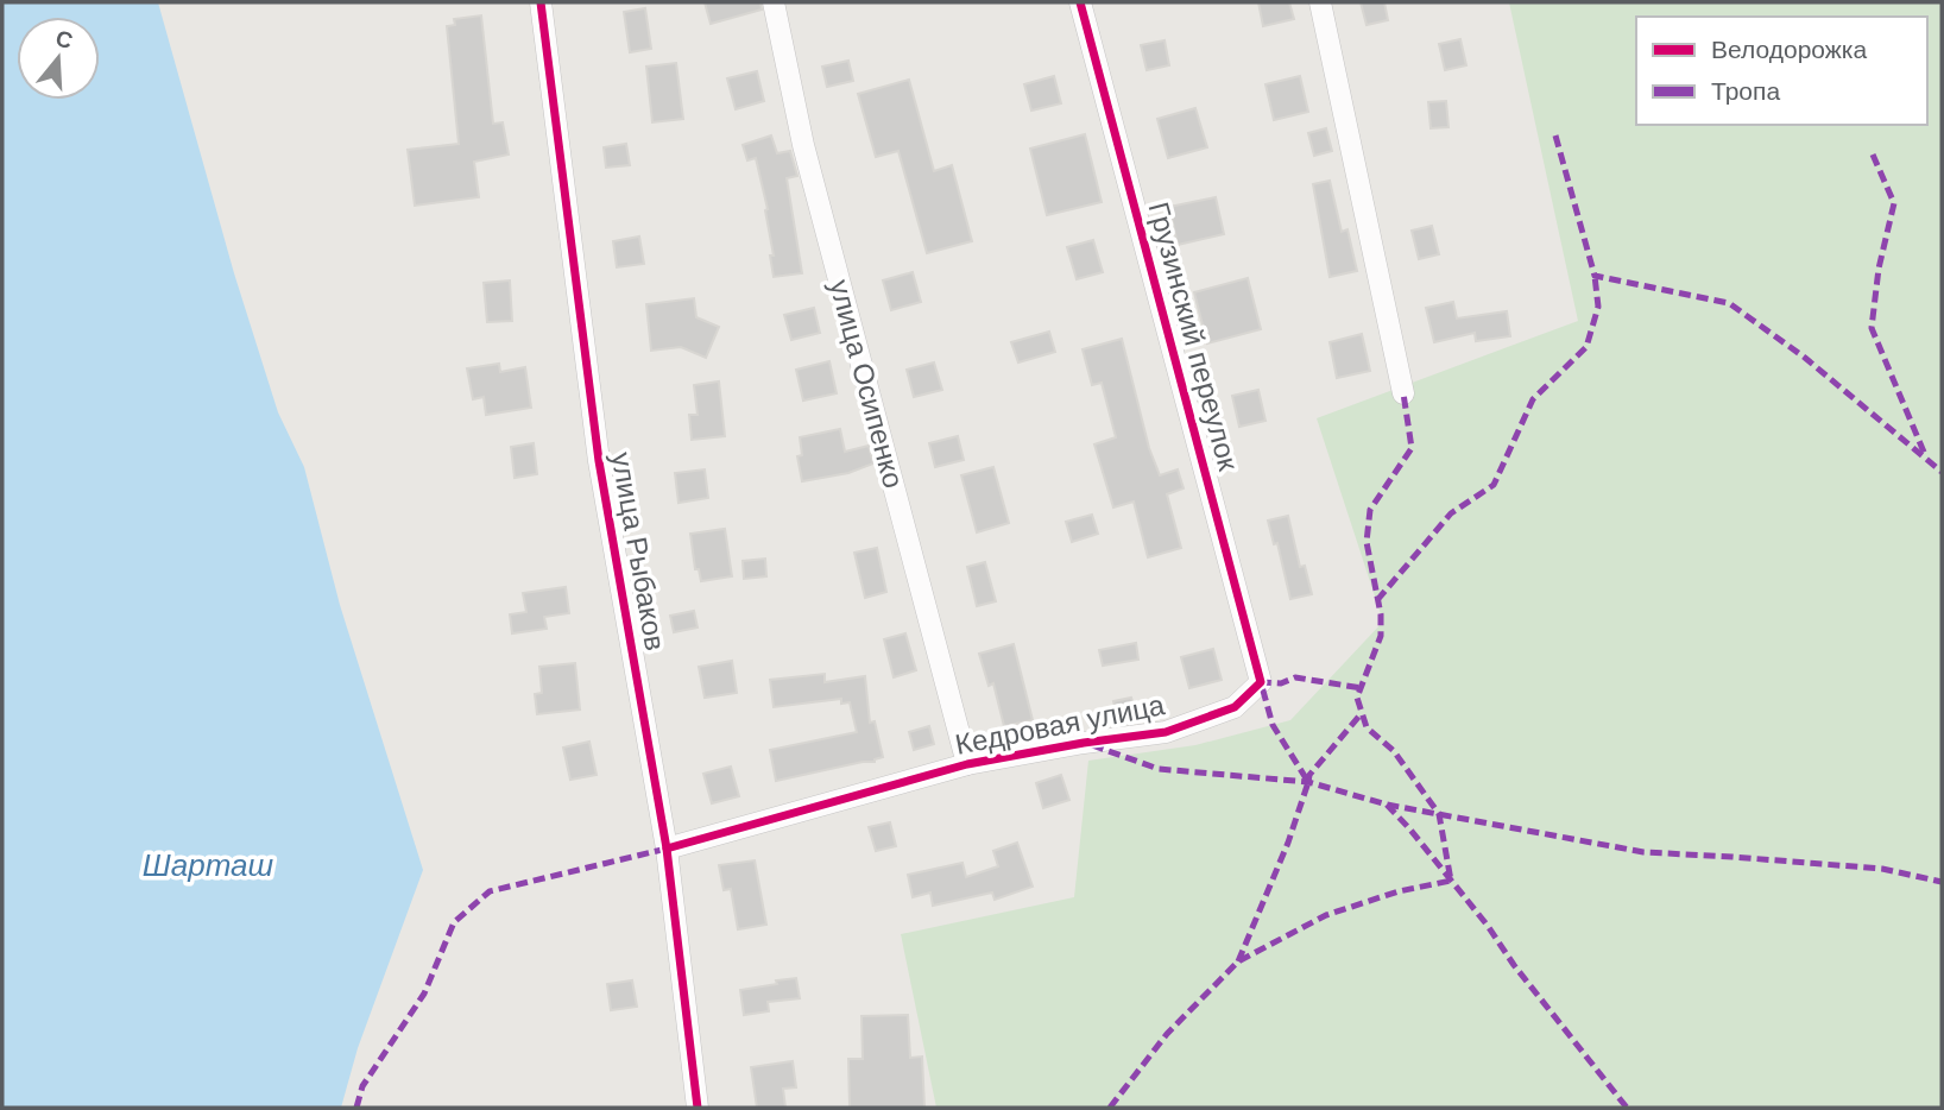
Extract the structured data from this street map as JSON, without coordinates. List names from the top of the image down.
{
  "streets": {
    "street": [
      "Грузинский переулок",
      "улица Осипенко",
      "улица Рыбаков",
      "Кедровая улица"
    ]
  },
  "crossings": [
    ["Грузинский переулок", "Кедровая улица"],
    ["улица Осипенко", "Кедровая улица"],
    ["улица Рыбаков", "Кедровая улица"]
  ],
  "water": ["Шарташ"],
  "legend": ["Велодорожка", "Тропа"],
  "north": "top"
}
